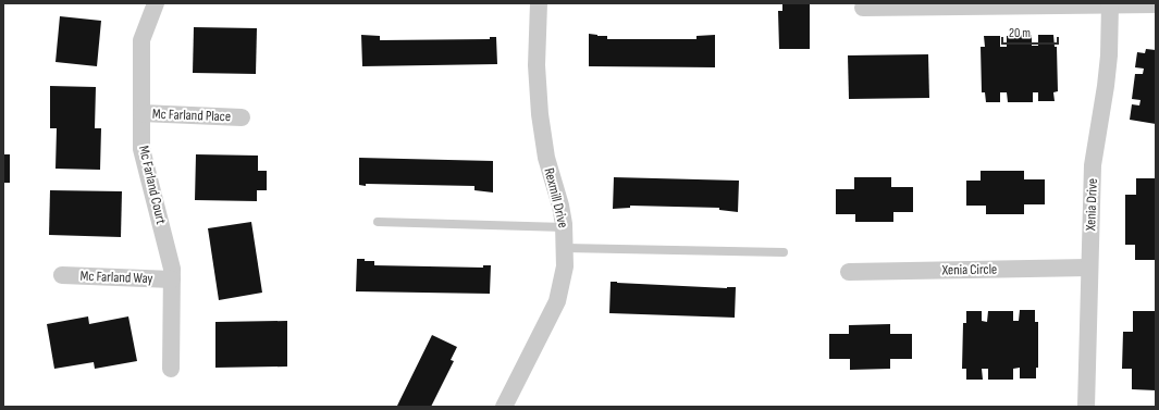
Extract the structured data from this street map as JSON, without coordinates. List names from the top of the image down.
{
  "streets": {
    "street": [
      "Mc Farland Place",
      "Mc Farland Court",
      "Rexmill Drive",
      "Xenia Drive",
      "Xenia Circle",
      "Mc Farland Way"
    ]
  },
  "crossings": [
    ["Mc Farland Place", "Mc Farland Court"],
    ["Mc Farland Court", "Mc Farland Way"],
    ["Xenia Drive", "Xenia Circle"]
  ],
  "scale_bar": "20 m"
}
